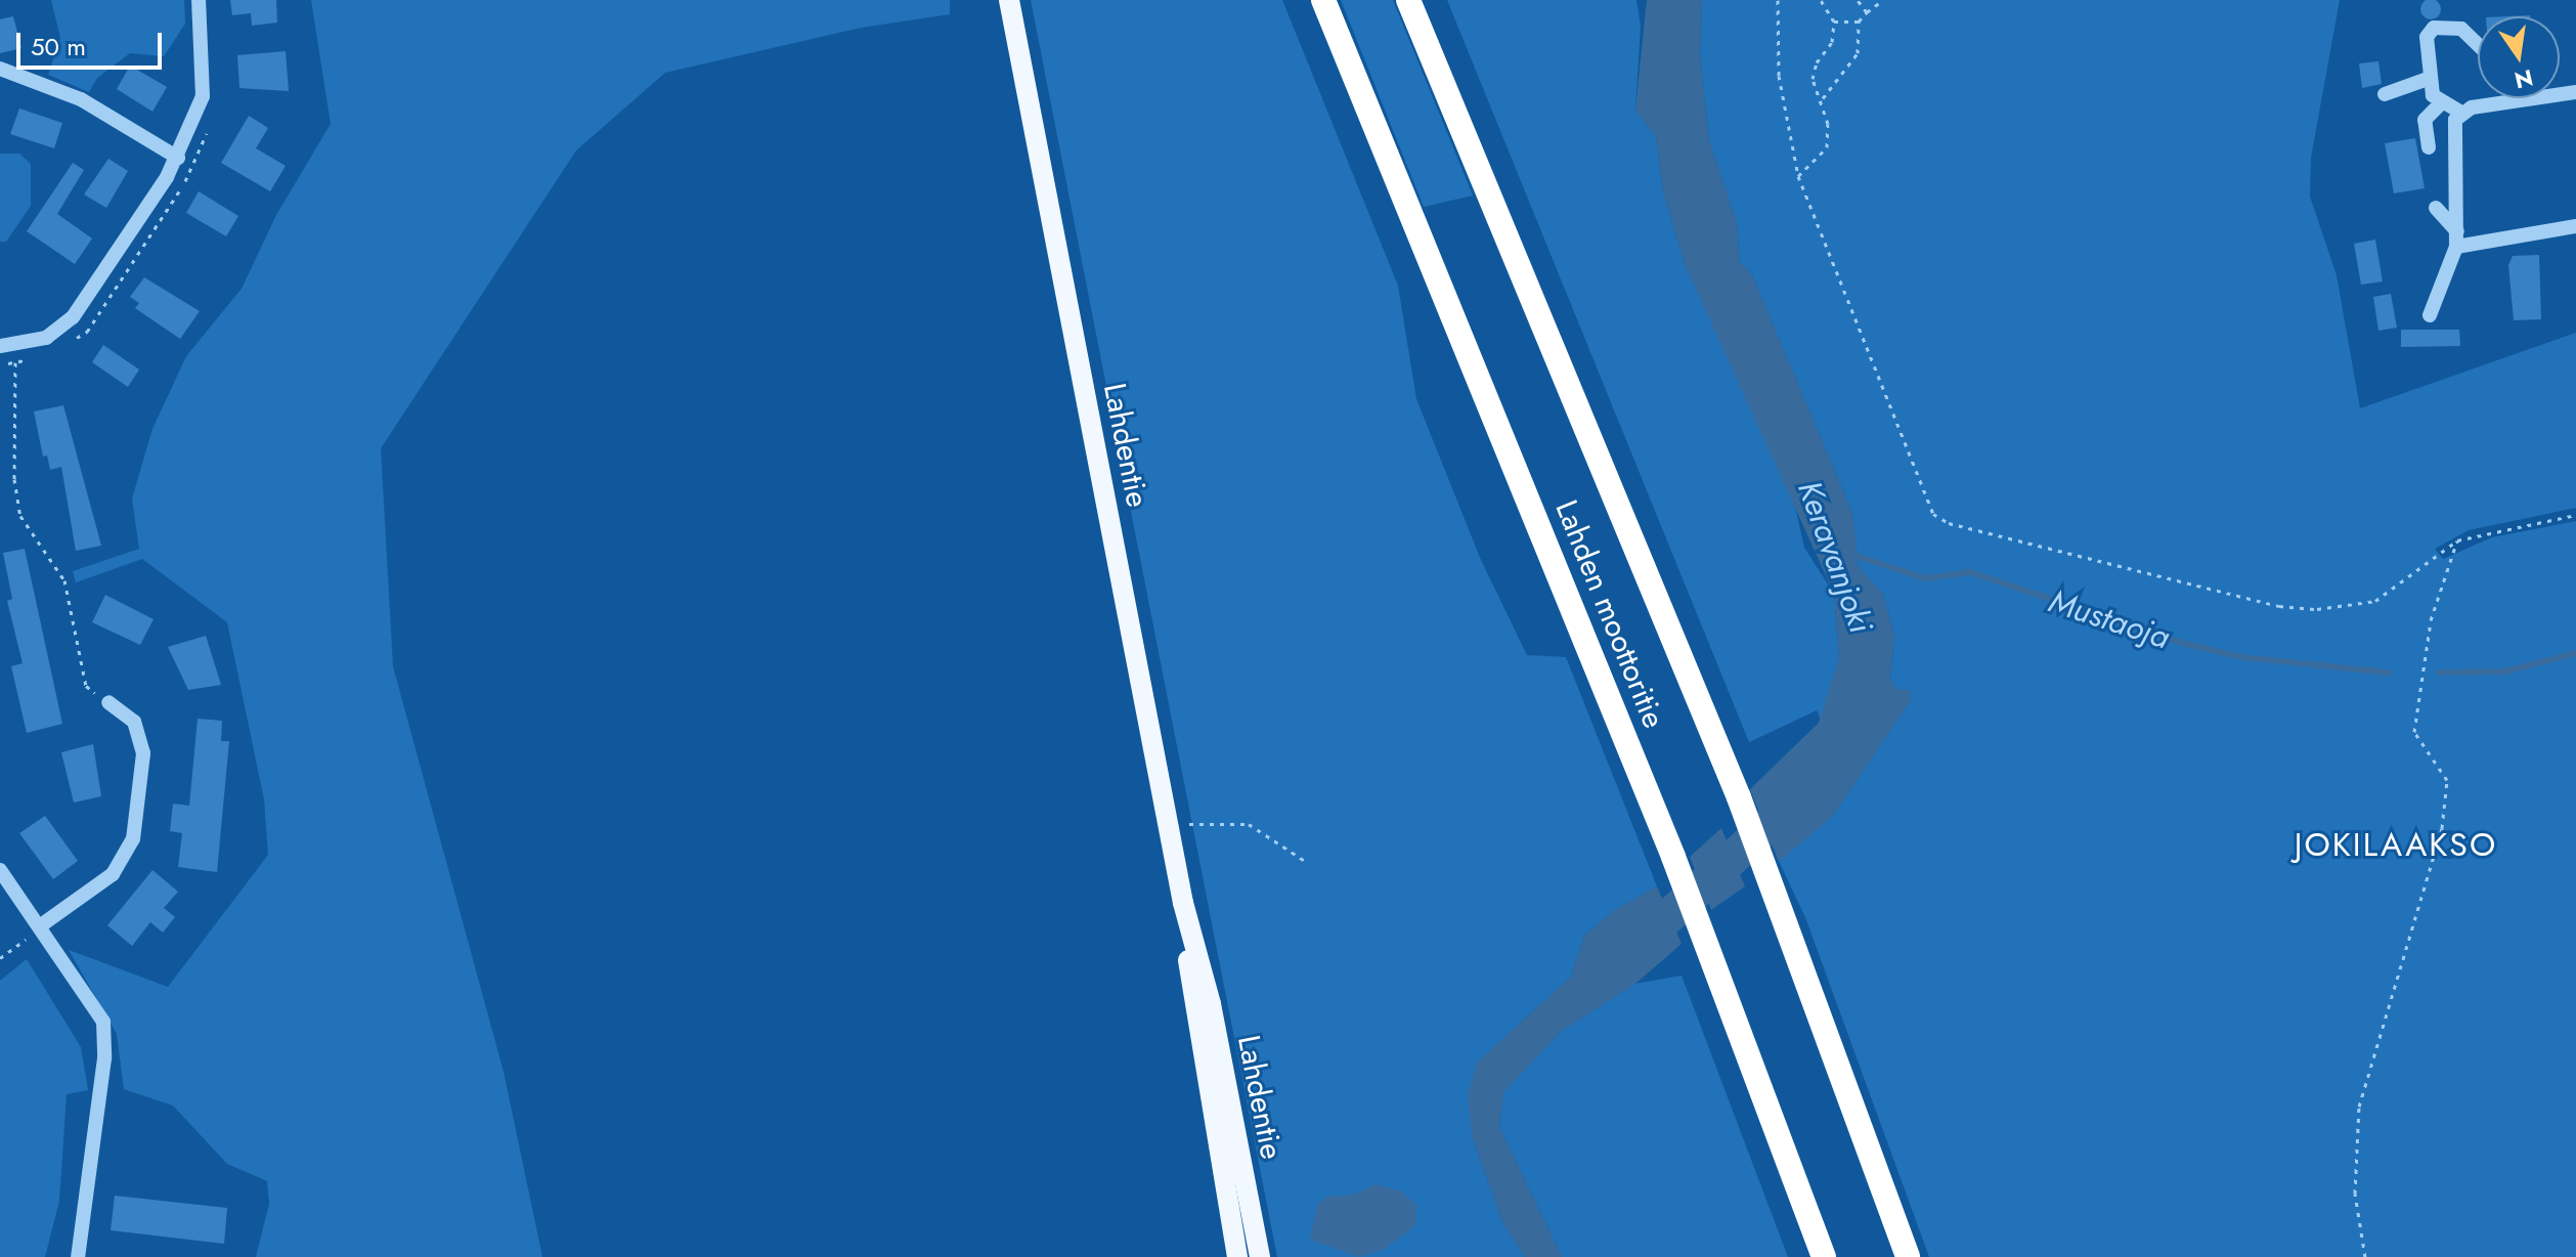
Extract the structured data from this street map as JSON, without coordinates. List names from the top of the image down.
{
  "streets": {
    "highway": ["Lahden moottoritie"],
    "main road": ["Lahdentie"]
  },
  "districts": ["JOKILAAKSO"],
  "water": ["Keravanjoki", "Mustaoja"],
  "scale_bar": "50 m",
  "north": "bottom"
}
